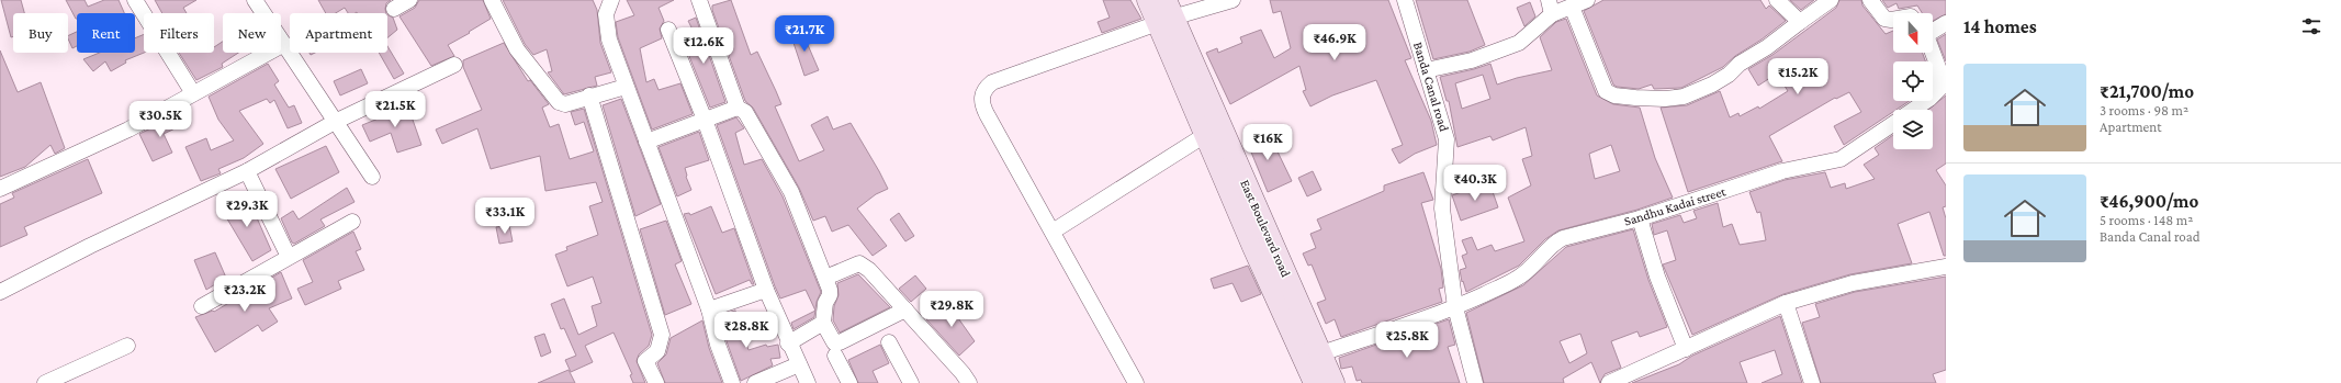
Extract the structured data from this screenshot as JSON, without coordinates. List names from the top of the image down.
{
  "streets": {
    "main road": ["East Boulevard road"],
    "street": ["Banda Canal road", "Sandhu Kadai street"]
  },
  "crossings": [
    ["Banda Canal road", "Sandhu Kadai street"],
    ["Sandhu Kadai street", "East Boulevard road"]
  ],
  "north": "bottom",
  "page": {
    "heading": "14 homes",
    "chip": [
      "Buy",
      "Rent",
      "Filters",
      "New",
      "Apartment"
    ],
    "price": [
      "₹21.7K",
      "₹46.9K",
      "₹12.6K",
      "₹15.2K",
      "₹21.5K",
      "₹30.5K",
      "₹16K",
      "₹40.3K",
      "₹29.3K",
      "₹33.1K",
      "₹23.2K",
      "₹29.8K",
      "₹28.8K",
      "₹25.8K"
    ],
    "list": [
      {
        "name": "₹21,700/mo",
        "note": "3 rooms · 98 m² · Apartment"
      },
      {
        "name": "₹46,900/mo",
        "note": "5 rooms · 148 m² · Banda Canal road"
      }
    ]
  }
}
